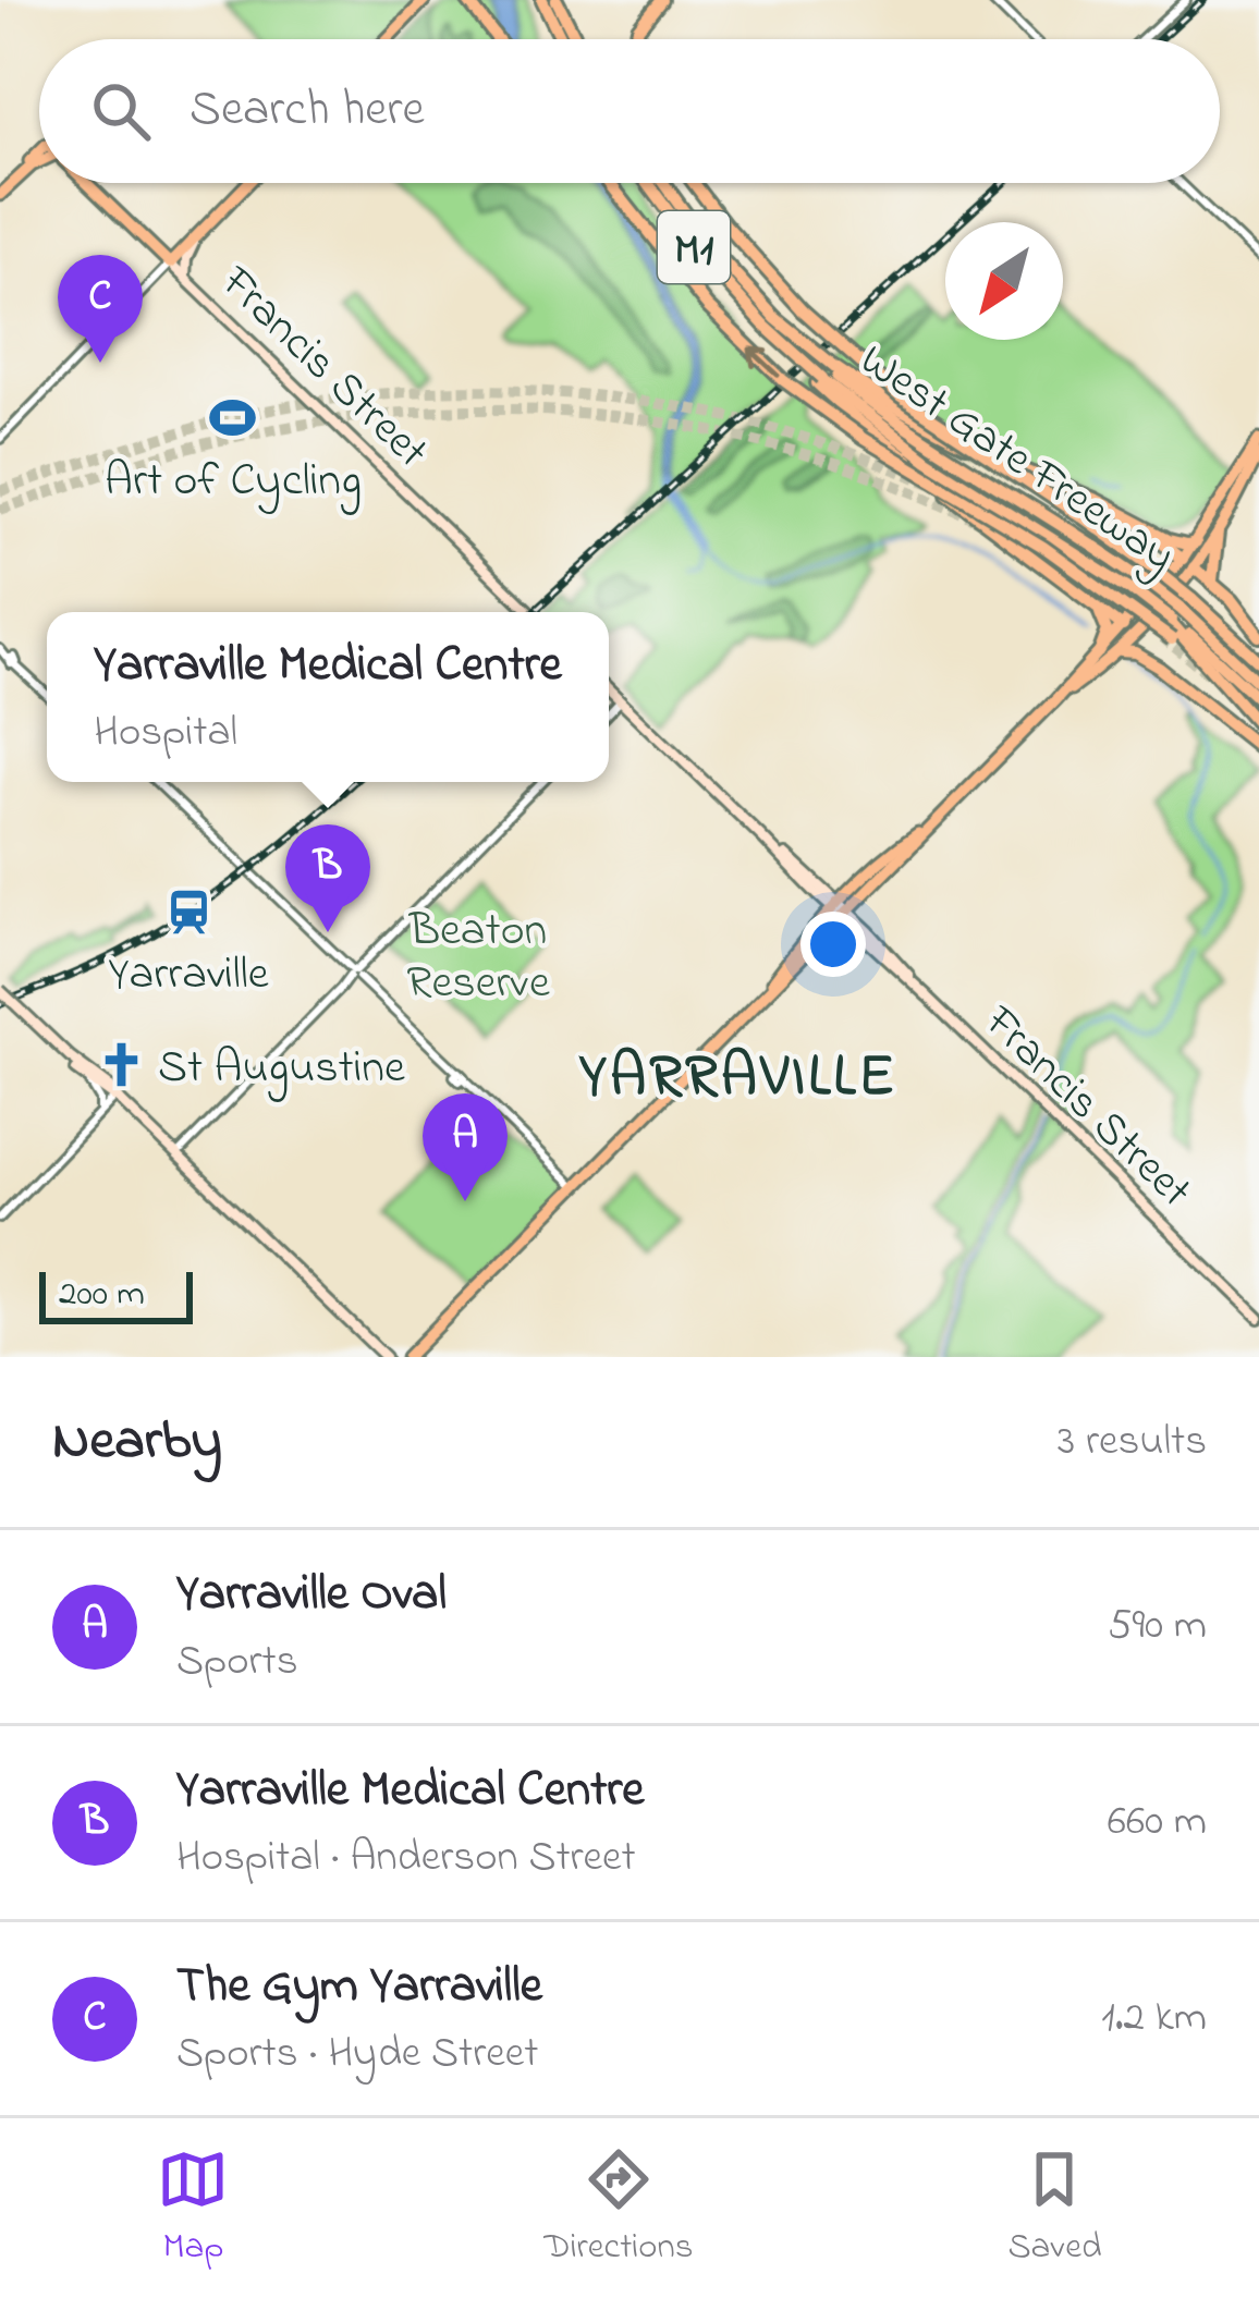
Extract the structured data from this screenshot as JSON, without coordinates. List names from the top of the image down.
{
  "streets": {
    "highway": ["M1", "West Gate Freeway"],
    "main road": ["Francis Street"]
  },
  "crossings": [
    ["M1", "West Gate Freeway"]
  ],
  "districts": ["YARRAVILLE"],
  "parks": ["Beaton Reserve"],
  "places": {
    "sports": ["Art of Cycling"],
    "station": ["Yarraville"],
    "church": ["St Augustine"]
  },
  "scale_bar": "200 m",
  "north": "bottom left",
  "page": {
    "search": "Search here",
    "pins": ["C", "B", "A"],
    "popup": ["Yarraville Medical Centre", "Hospital"],
    "scale": "200 m",
    "heading": ["Nearby", "3 results"],
    "list": [
      {
        "mark": "A",
        "name": "Yarraville Oval",
        "note": "Sports",
        "value": "590 m"
      },
      {
        "mark": "B",
        "name": "Yarraville Medical Centre",
        "note": "Hospital · Anderson Street",
        "value": "660 m"
      },
      {
        "mark": "C",
        "name": "The Gym Yarraville",
        "note": "Sports · Hyde Street",
        "value": "1.2 km"
      }
    ],
    "nav": ["Map", "Directions", "Saved"]
  }
}
